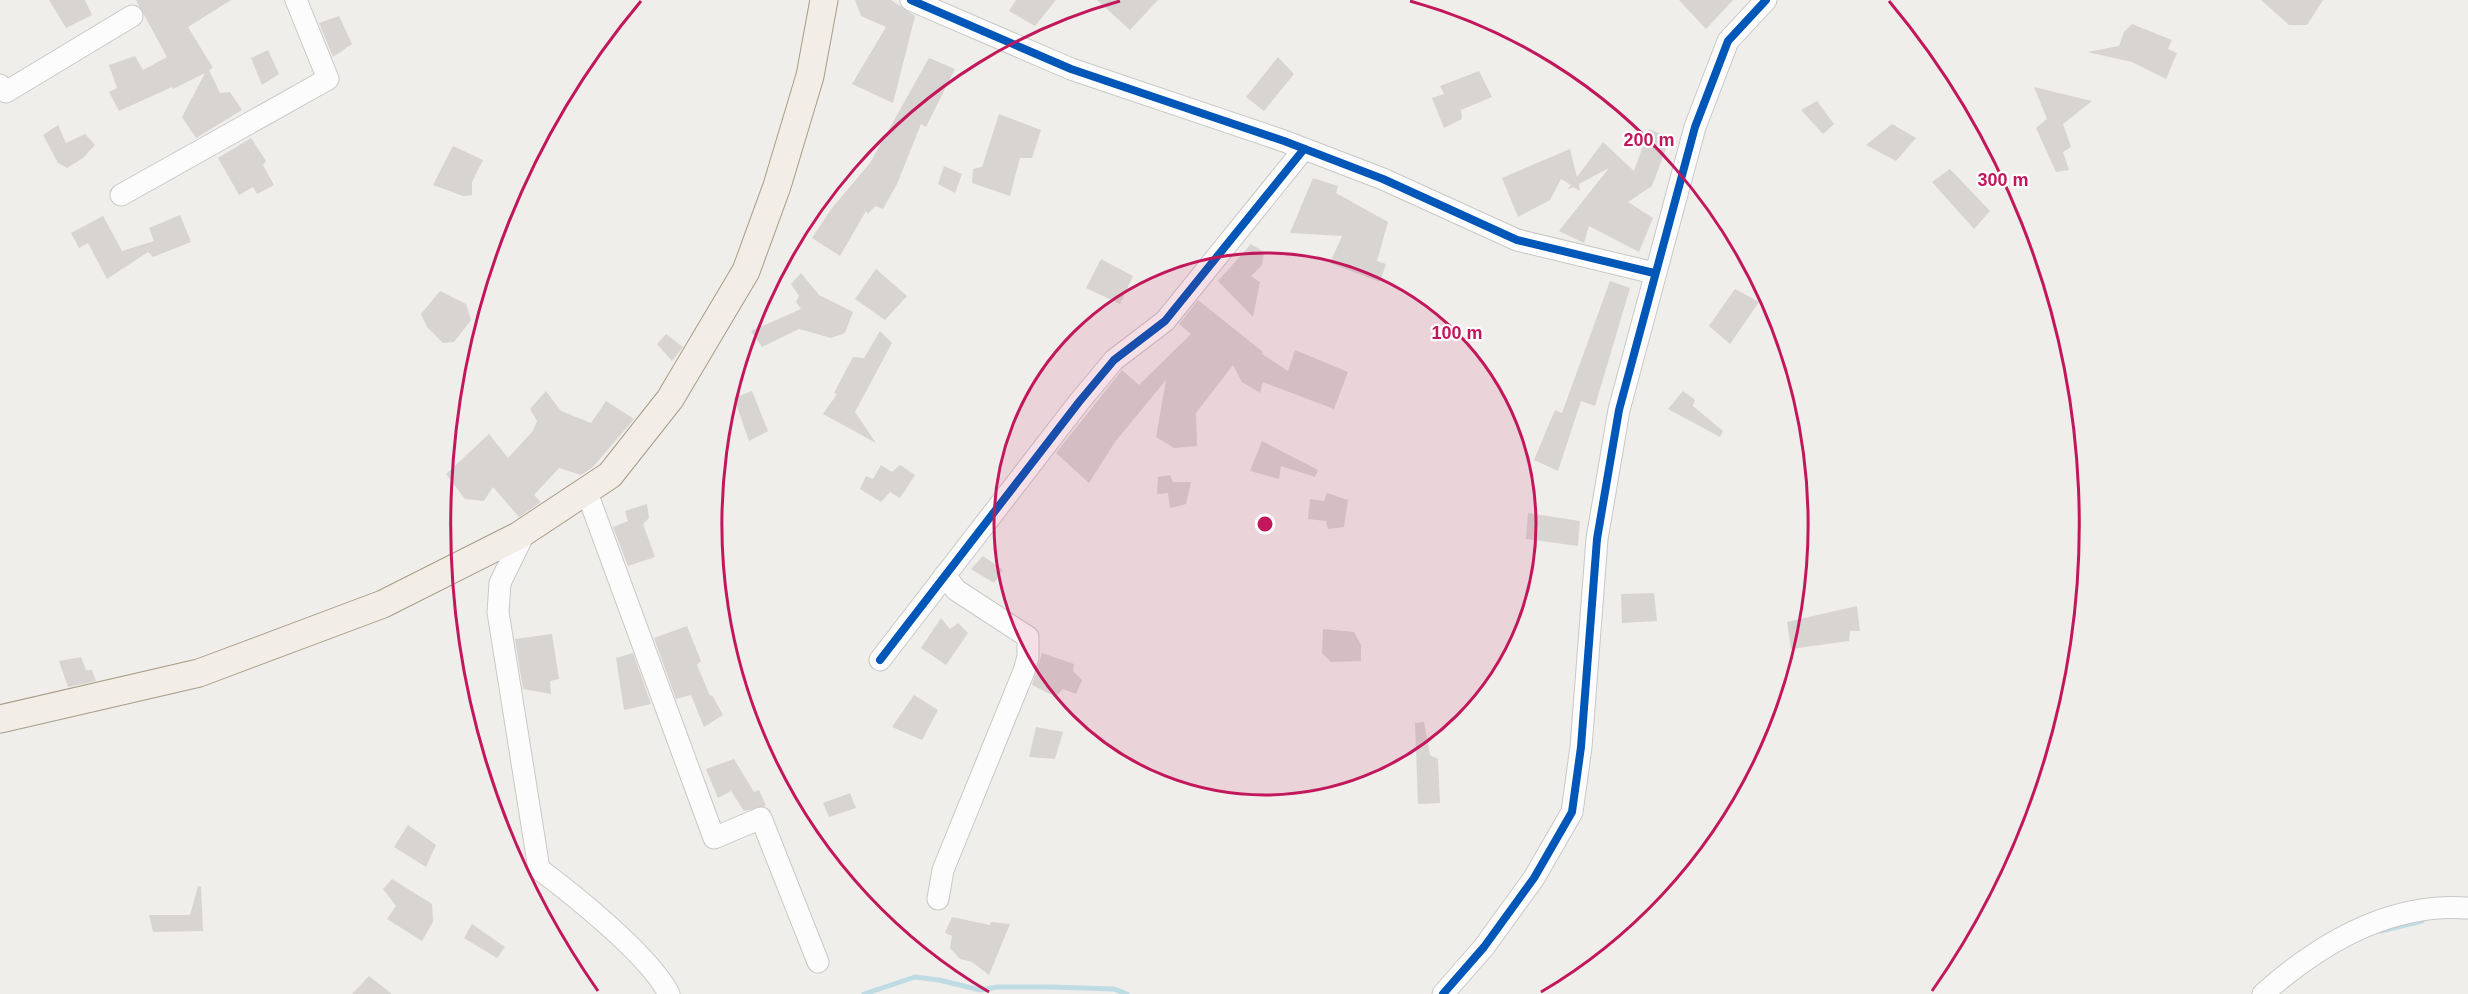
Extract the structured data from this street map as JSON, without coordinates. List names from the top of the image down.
{
  "rings": ["200 m", "300 m", "100 m"]
}
